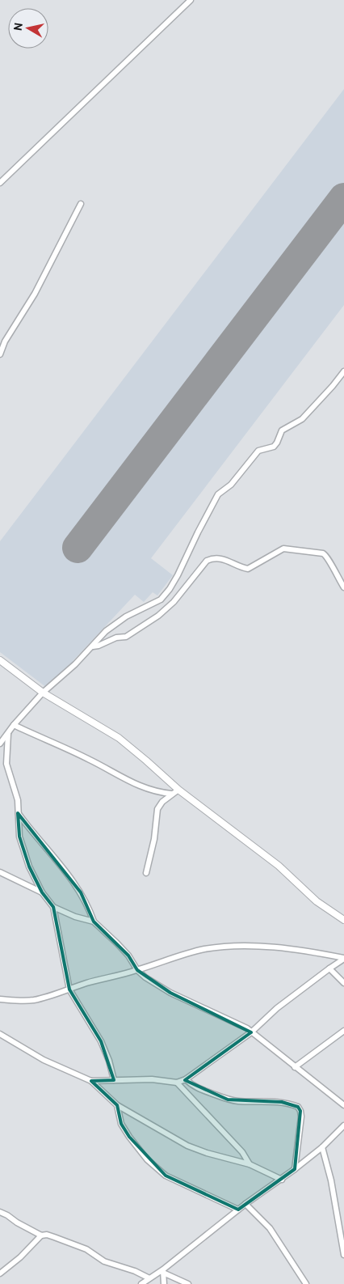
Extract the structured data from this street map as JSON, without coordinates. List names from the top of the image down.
{
  "north": "left"
}
